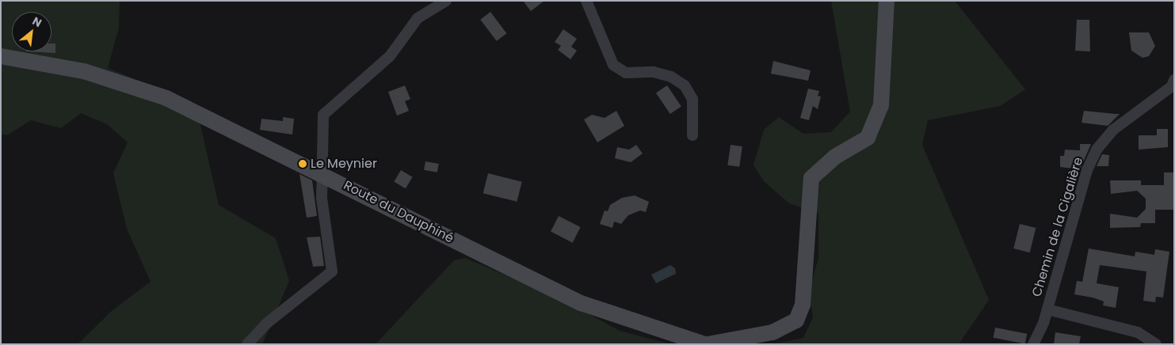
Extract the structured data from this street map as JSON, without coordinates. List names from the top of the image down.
{
  "streets": {
    "street": ["Route du Dauphiné", "Chemin de la Cigalière"]
  },
  "places": ["Le Meynier"],
  "north": "top right"
}
